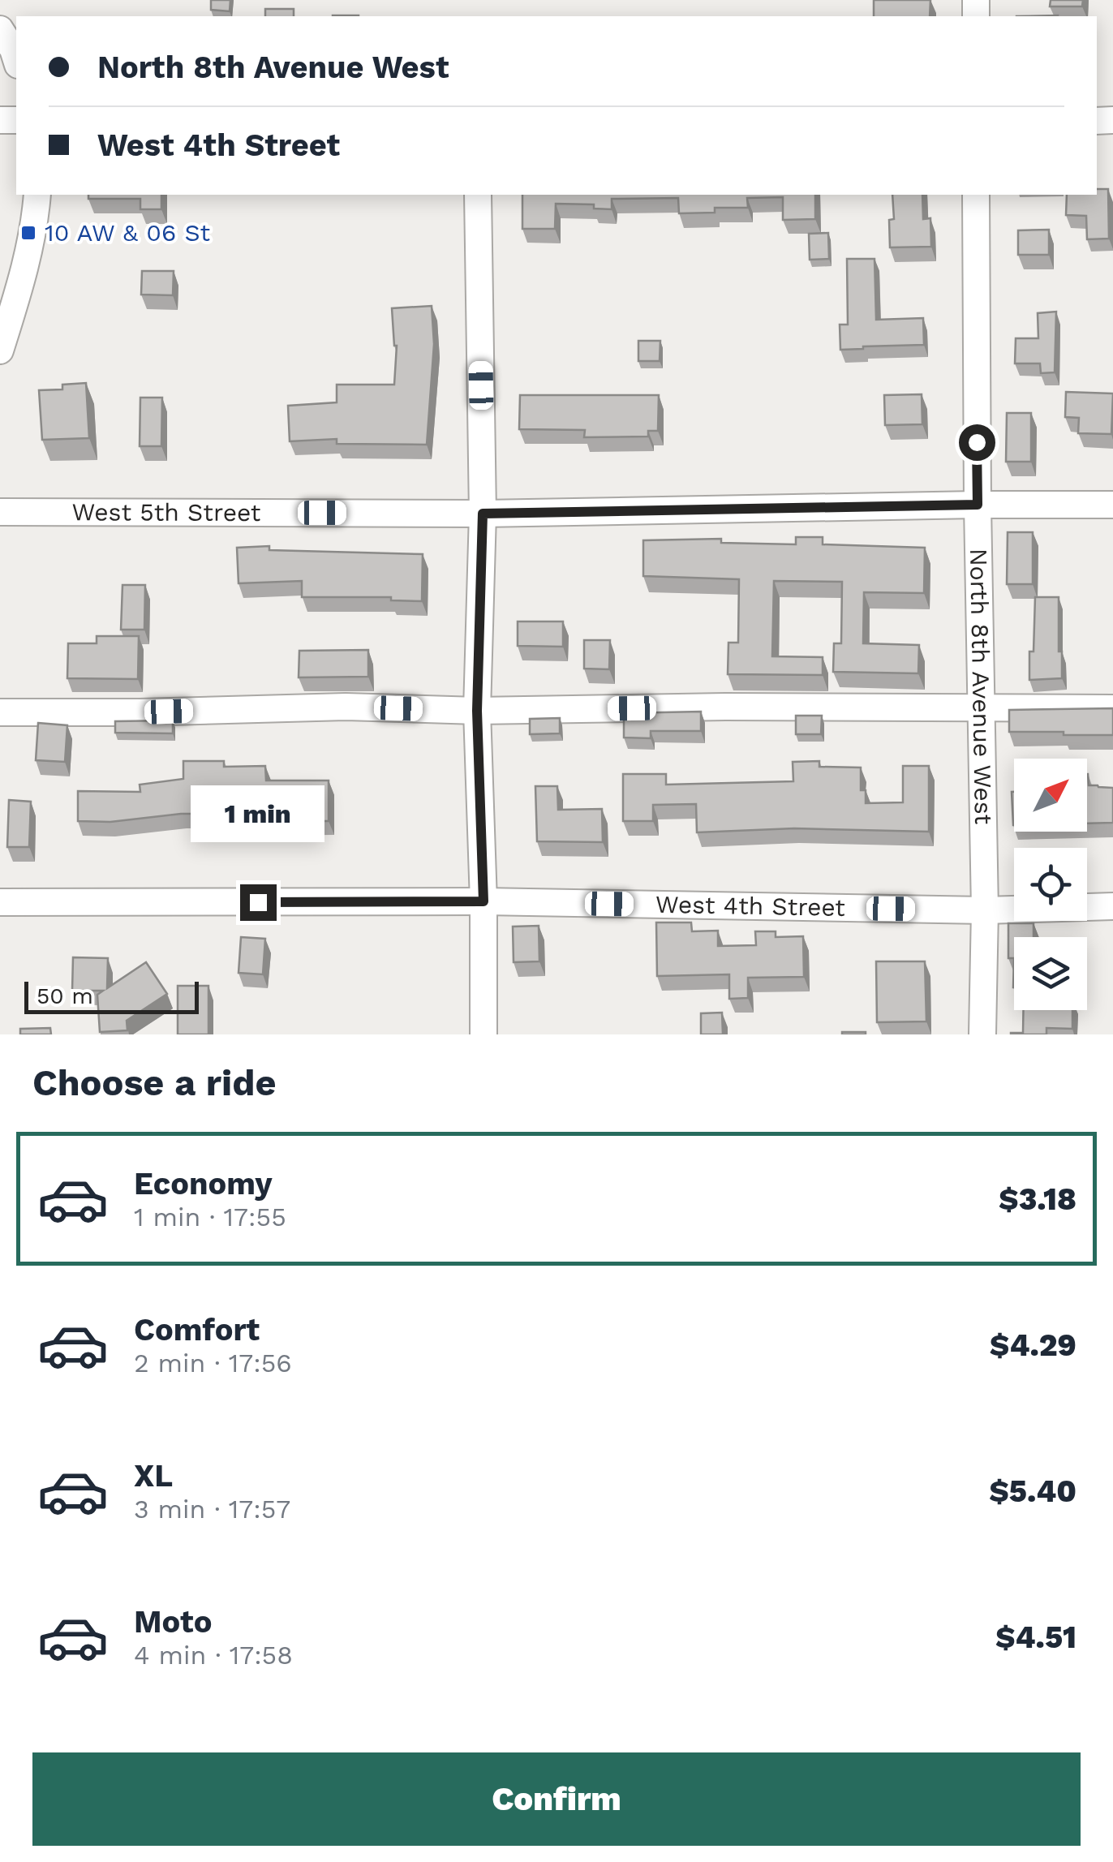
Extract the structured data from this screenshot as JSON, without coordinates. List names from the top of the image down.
{
  "streets": {
    "street": ["West 5th Street", "North 8th Avenue West", "West 4th Street"]
  },
  "crossings": [
    ["West 5th Street", "North 8th Avenue West"],
    ["North 8th Avenue West", "West 4th Street"]
  ],
  "places": {
    "transit": ["10 AW & 06 St"]
  },
  "scale_bar": "50 m",
  "north": "top right",
  "page": {
    "banner": ["North 8th Avenue West", "West 4th Street"],
    "bubble": "1 min",
    "scale": "50 m",
    "heading": "Choose a ride",
    "list": [
      {
        "name": "Economy",
        "note": "1 min · 17:55",
        "value": "$3.18"
      },
      {
        "name": "Comfort",
        "note": "2 min · 17:56",
        "value": "$4.29"
      },
      {
        "name": "XL",
        "note": "3 min · 17:57",
        "value": "$5.40"
      },
      {
        "name": "Moto",
        "note": "4 min · 17:58",
        "value": "$4.51"
      }
    ],
    "buttons": "Confirm"
  }
}
